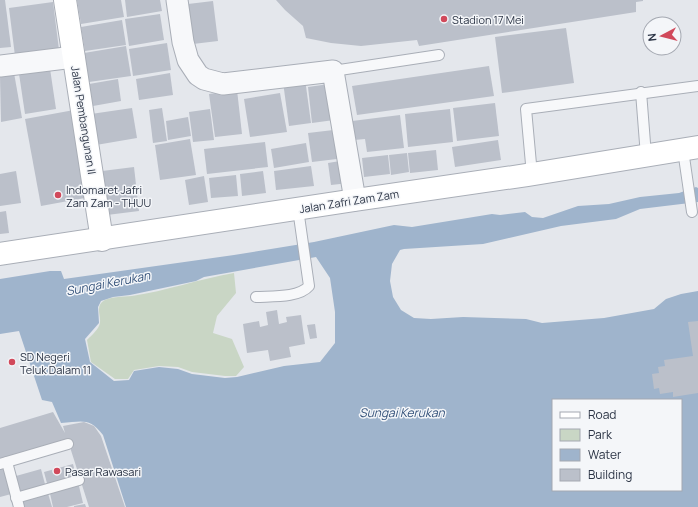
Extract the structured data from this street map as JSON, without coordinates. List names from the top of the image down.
{
  "streets": {
    "main road": ["Jalan Pembangunan II", "Jalan Zafri Zam Zam"]
  },
  "crossings": [
    ["Jalan Pembangunan II", "Jalan Zafri Zam Zam"]
  ],
  "water": ["Sungai Kerukan"],
  "places": [
    "Stadion 17 Mei",
    "Indomaret Jafri Zam Zam - THUU",
    "SD Negeri Teluk Dalam 11",
    "Pasar Rawasari"
  ],
  "legend": [
    "Road",
    "Park",
    "Water",
    "Building"
  ],
  "north": "left"
}
